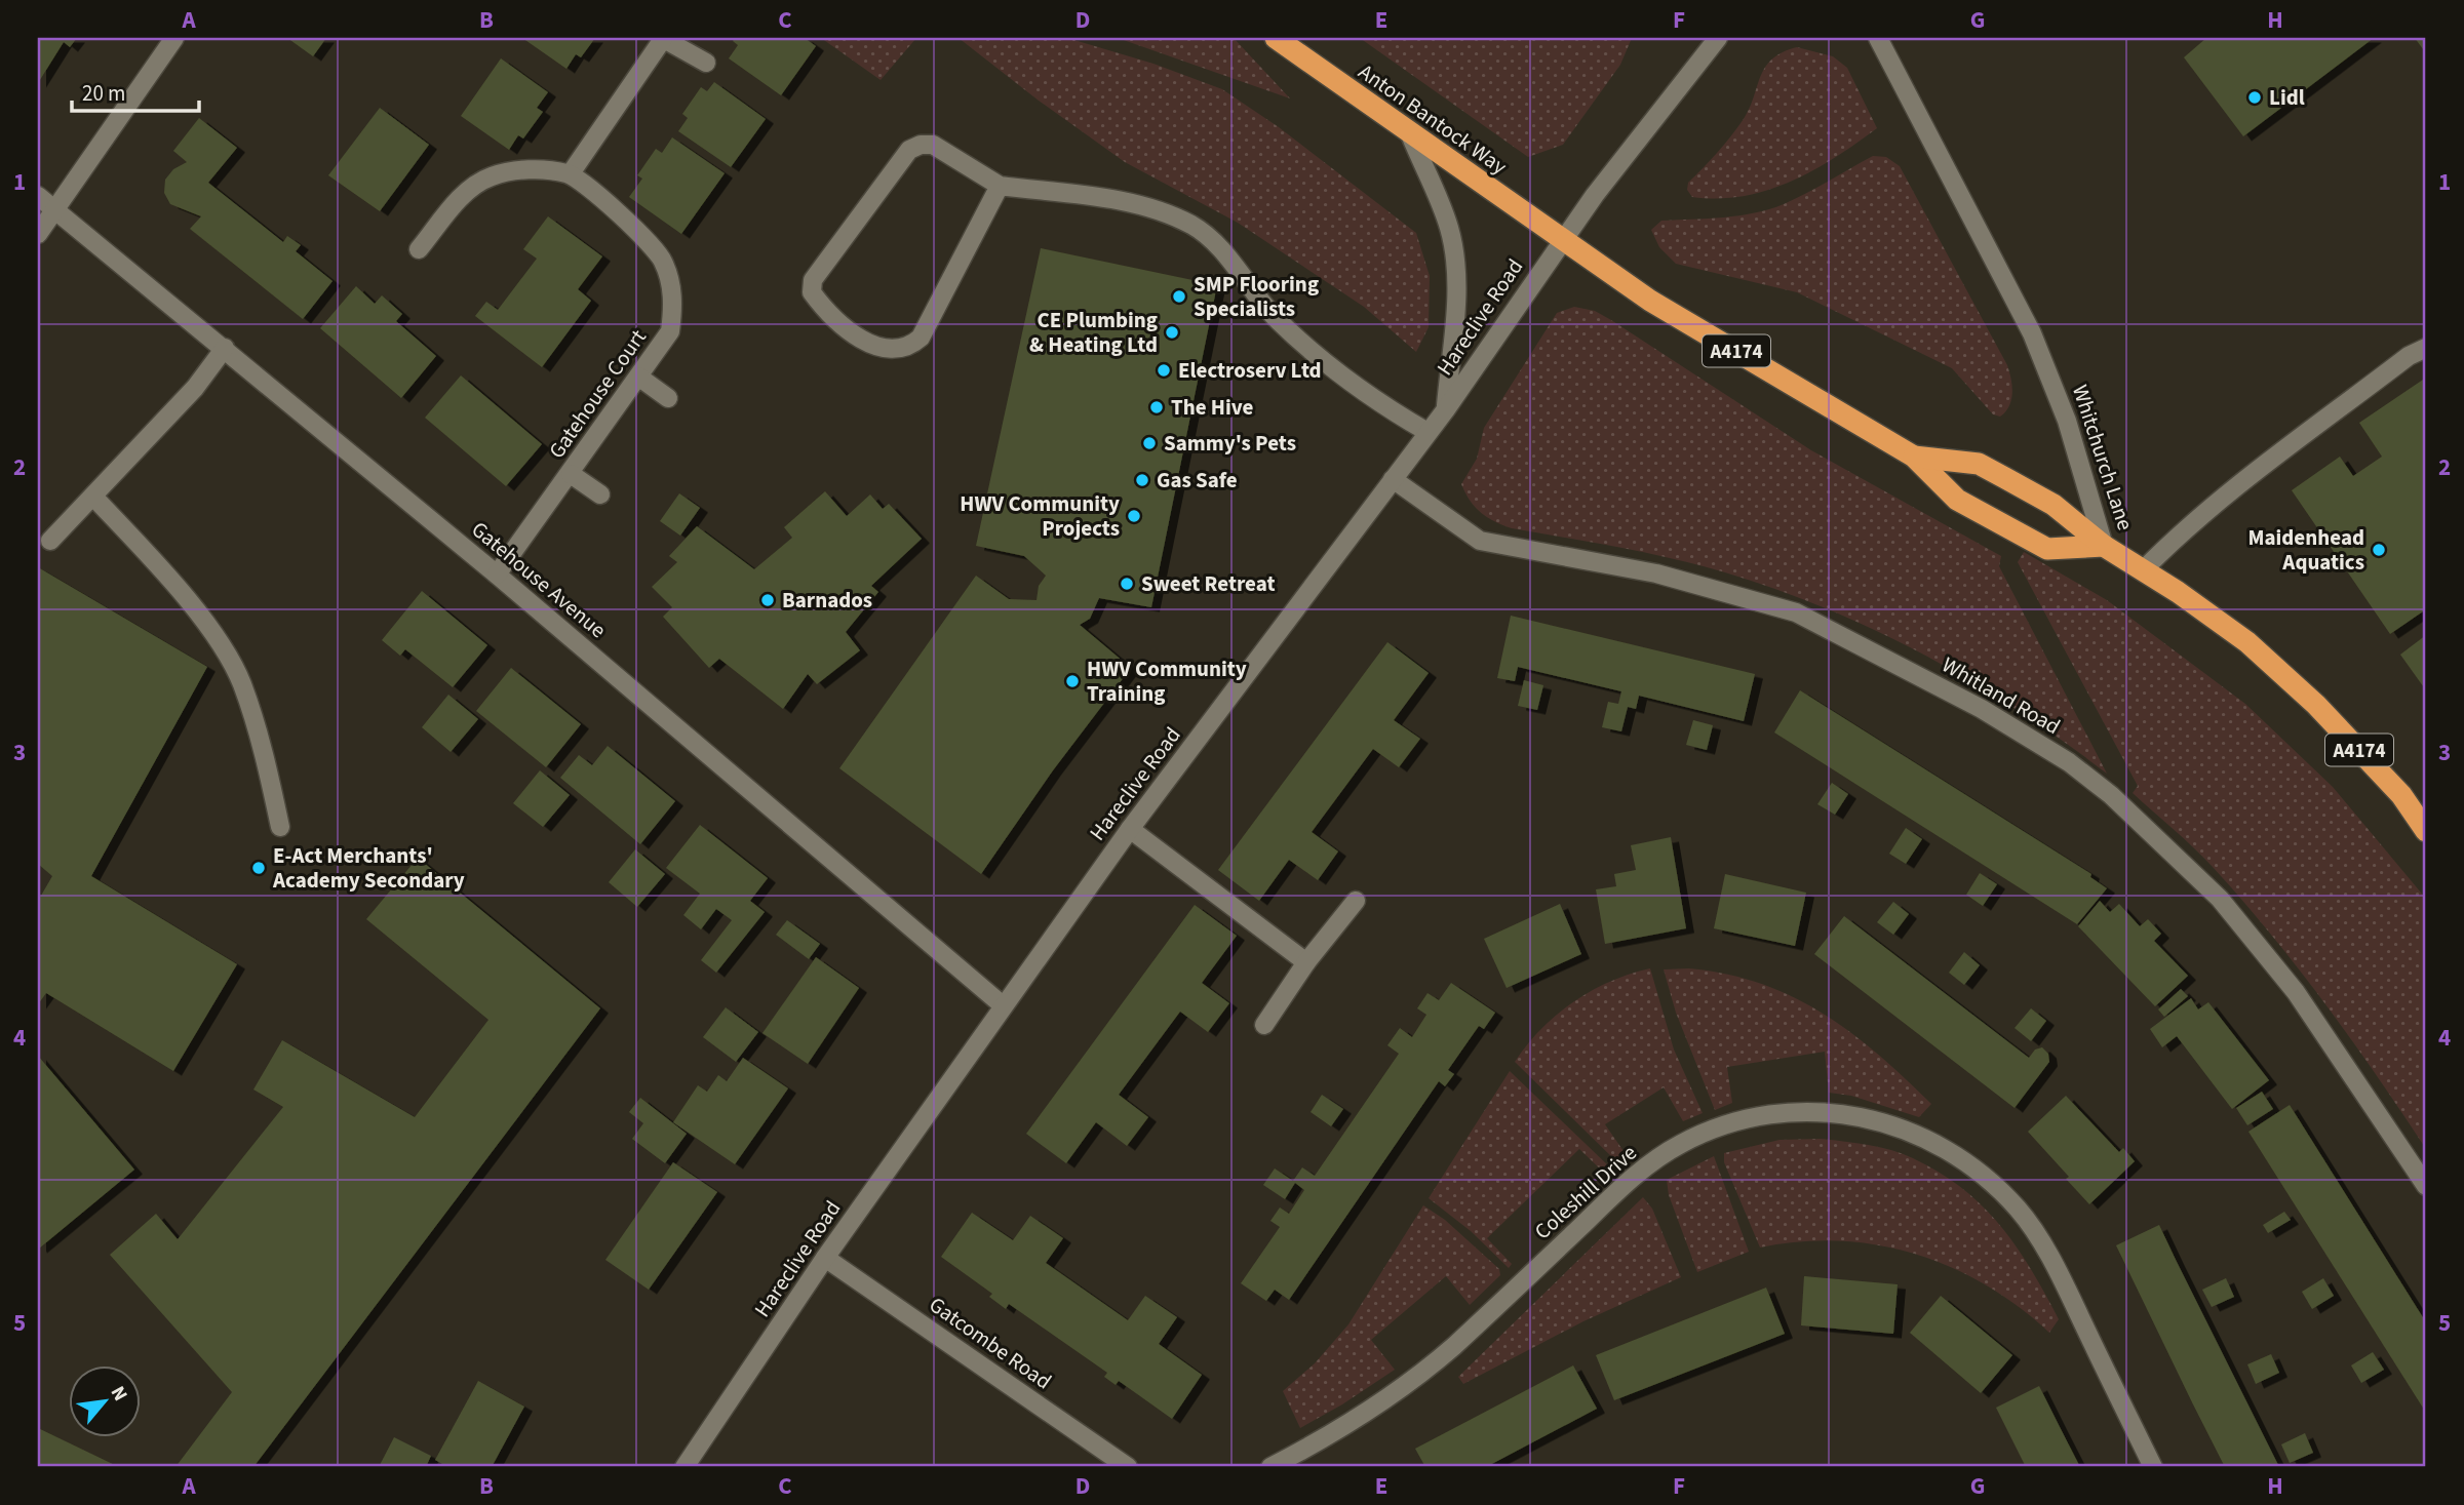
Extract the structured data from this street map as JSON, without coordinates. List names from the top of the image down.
{
  "streets": {
    "highway": ["Anton Bantock Way", "A4174", "Whitchurch Lane"],
    "street": [
      "Hareclive Road",
      "Gatehouse Court",
      "Gatehouse Avenue",
      "Whitland Road",
      "Coleshill Drive",
      "Gatcombe Road"
    ]
  },
  "crossings": [
    ["Anton Bantock Way", "Hareclive Road"],
    ["Anton Bantock Way", "A4174"],
    ["Hareclive Road", "A4174"],
    ["Hareclive Road", "Gatehouse Avenue"],
    ["Hareclive Road", "Whitland Road"],
    ["Hareclive Road", "Gatcombe Road"],
    ["A4174", "Whitchurch Lane"],
    ["Gatehouse Court", "Gatehouse Avenue"]
  ],
  "places": [
    "Lidl",
    "SMP Flooring Specialists",
    "CE Plumbing & Heating Ltd",
    "Electroserv Ltd",
    "The Hive",
    "Sammy's Pets",
    "Gas Safe",
    "HWV Community Projects",
    "Maidenhead Aquatics",
    "Sweet Retreat",
    "Barnados",
    "HWV Community Training",
    "E-Act Merchants' Academy Secondary"
  ],
  "scale_bar": "20 m",
  "north": "top right",
  "grid": {
    "columns": [
      "A",
      "B",
      "C",
      "D",
      "E",
      "F",
      "G",
      "H"
    ],
    "rows": [
      "1",
      "2",
      "3",
      "4",
      "5"
    ]
  }
}
